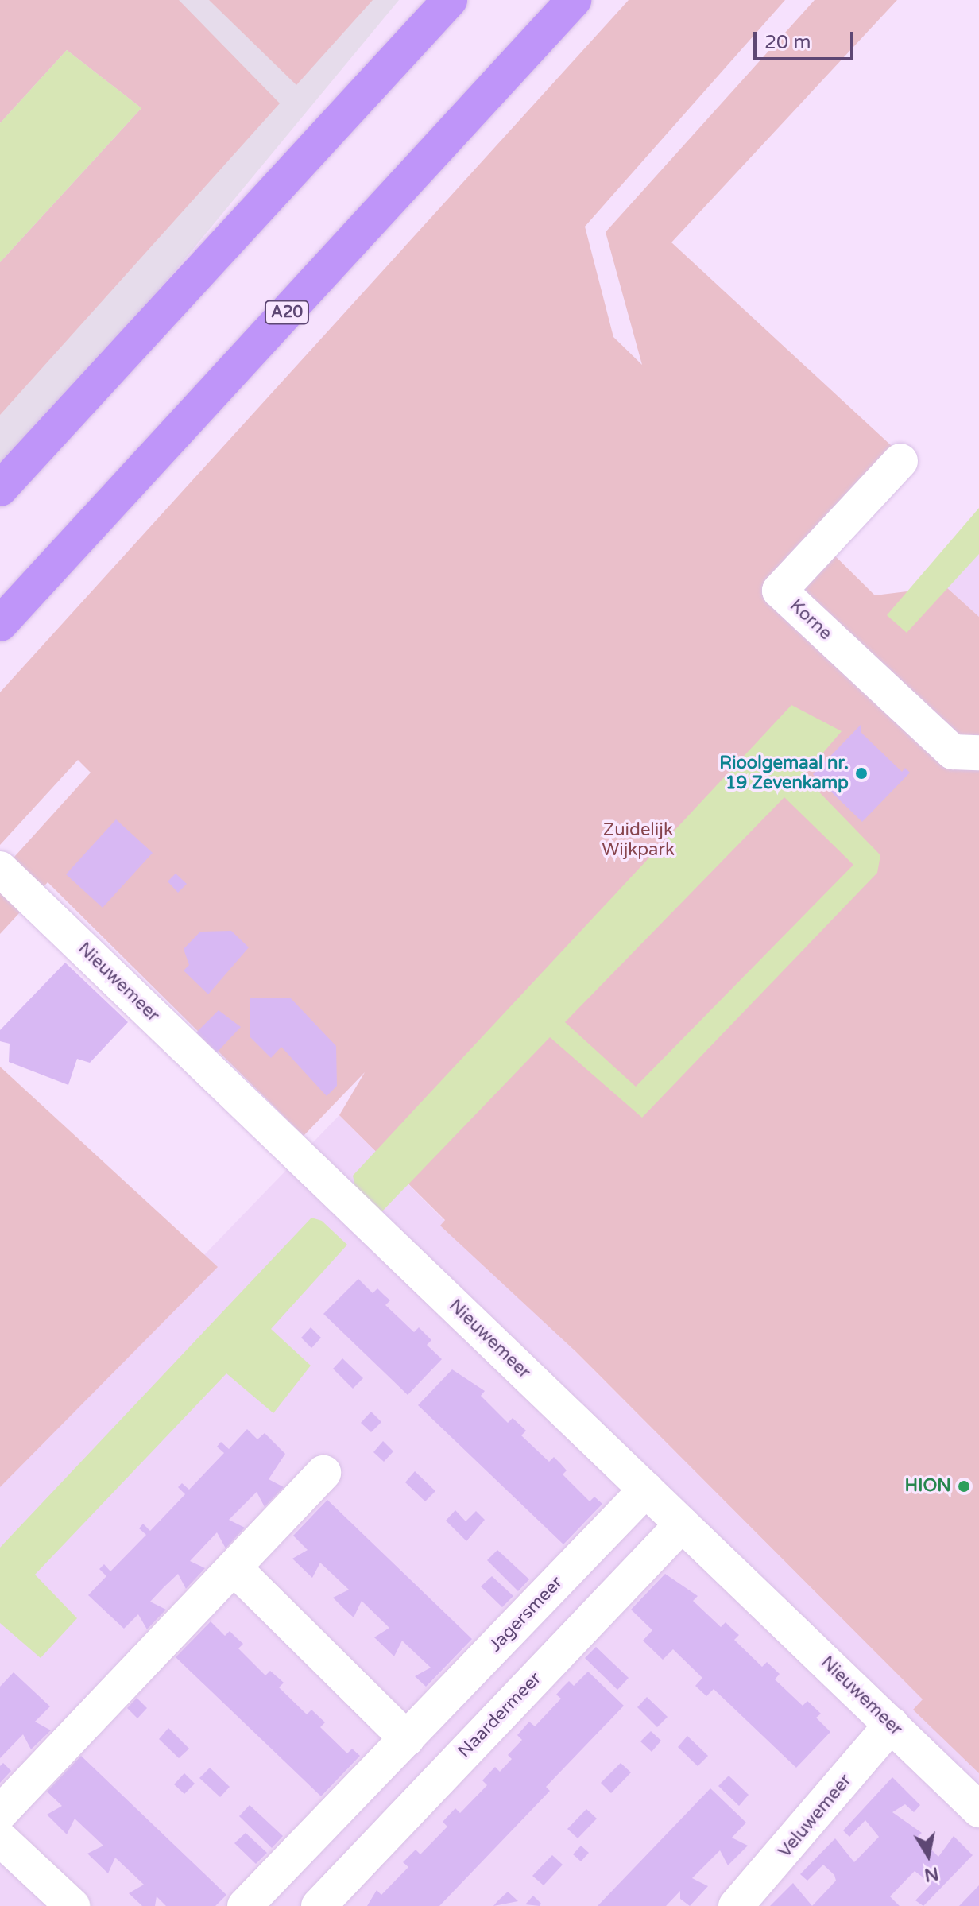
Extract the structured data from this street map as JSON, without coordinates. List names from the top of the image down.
{
  "streets": {
    "highway": ["A20"],
    "street": [
      "Korne",
      "Nieuwemeer",
      "Jagersmeer",
      "Naardermeer",
      "Veluwemeer"
    ]
  },
  "crossings": [
    ["Nieuwemeer", "Jagersmeer"],
    ["Nieuwemeer", "Naardermeer"],
    ["Nieuwemeer", "Veluwemeer"]
  ],
  "parks": ["Zuidelijk Wijkpark"],
  "places": ["Rioolgemaal nr. 19 Zevenkamp", "HION"],
  "scale_bar": "20 m",
  "north": "bottom"
}
